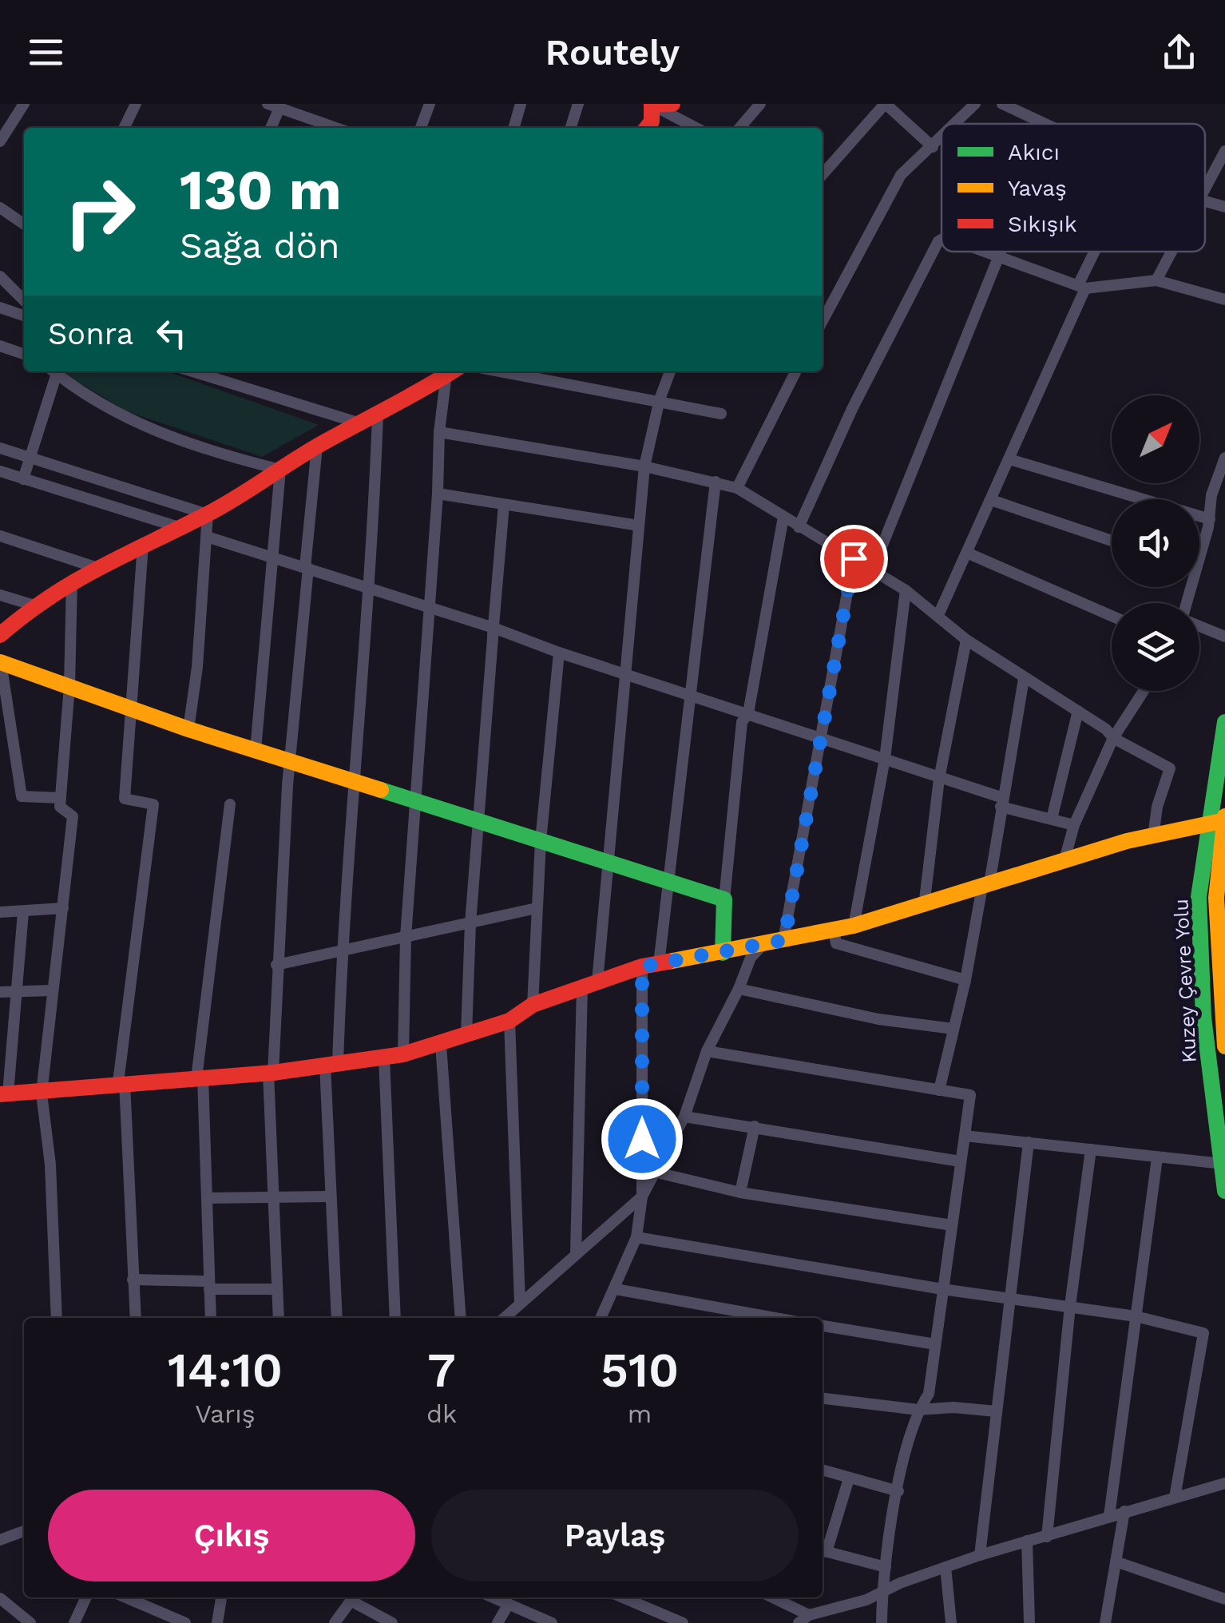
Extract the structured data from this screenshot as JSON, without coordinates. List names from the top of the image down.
{
  "streets": {
    "main road": ["Kuzey Çevre Yolu"]
  },
  "legend": ["Akıcı", "Yavaş", "Sıkışık"],
  "north": "top right",
  "page": {
    "header": "Routely",
    "turn": ["130 m", "Sağa dön"],
    "then": "Sonra",
    "eta": [
      "14:10",
      "Varış",
      "7",
      "dk",
      "510",
      "m"
    ],
    "buttons": ["Çıkış", "Paylaş"]
  }
}
